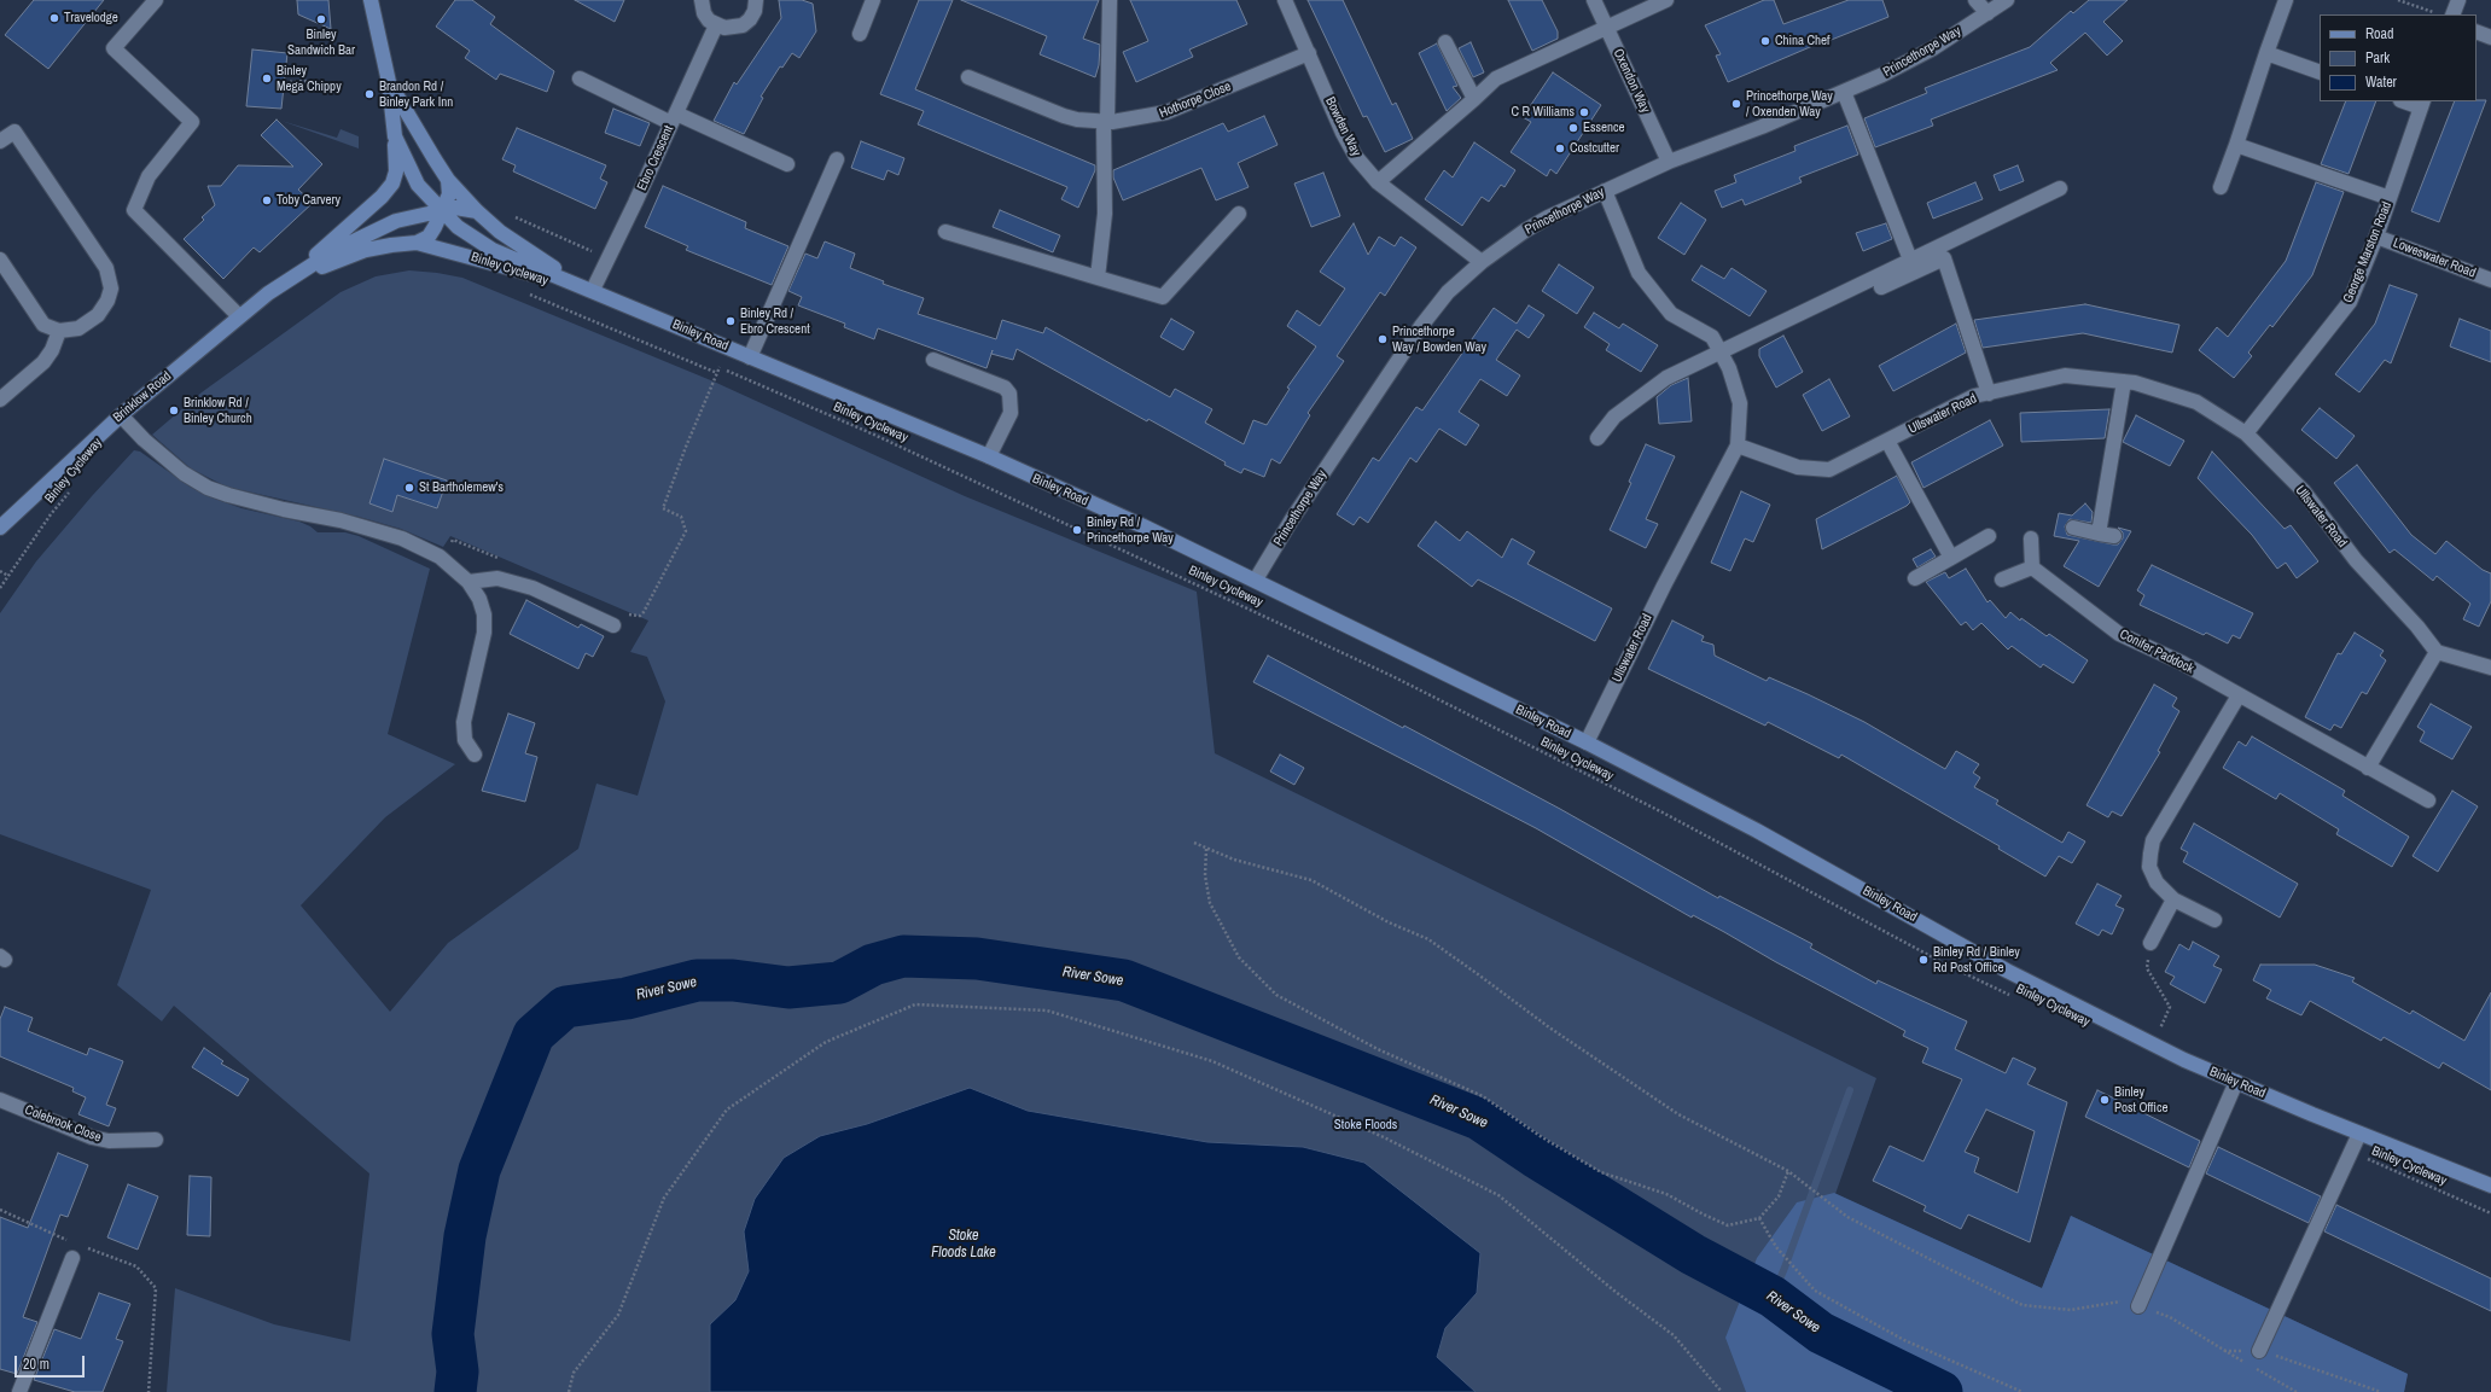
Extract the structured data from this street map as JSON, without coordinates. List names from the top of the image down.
{
  "streets": {
    "main road": ["Binley Road", "Brinklow Road"],
    "street": [
      "Princethorpe Way",
      "Oxendon Way",
      "Hothorpe Close",
      "Bowden Way",
      "Ebro Crescent",
      "George Marston Road",
      "Loweswater Road",
      "Ullswater Road",
      "Conifer Paddock",
      "Colebrook Close"
    ],
    "path": ["Binley Cycleway"]
  },
  "crossings": [
    ["Princethorpe Way", "Oxendon Way"],
    ["Princethorpe Way", "Bowden Way"],
    ["Princethorpe Way", "Binley Road"],
    ["Hothorpe Close", "Bowden Way"],
    ["Ebro Crescent", "Binley Road"],
    ["George Marston Road", "Loweswater Road"],
    ["George Marston Road", "Ullswater Road"],
    ["Binley Road", "Brinklow Road"],
    ["Binley Road", "Ullswater Road"]
  ],
  "water": ["River Sowe", "Stoke Floods Lake"],
  "parks": ["Stoke Floods"],
  "places": [
    "Travelodge",
    "Binley Sandwich Bar",
    "China Chef",
    "Binley Mega Chippy",
    "Brandon Rd / Binley Park Inn",
    "Princethorpe Way / Oxenden Way",
    "C R Williams",
    "Essence",
    "Costcutter",
    "Toby Carvery",
    "Binley Rd / Ebro Crescent",
    "Princethorpe Way / Bowden Way",
    "Brinklow Rd / Binley Church",
    "St Bartholemew's",
    "Binley Rd / Princethorpe Way",
    "Binley Rd / Binley Rd Post Office",
    "Binley Post Office"
  ],
  "legend": ["Road", "Park", "Water"],
  "scale_bar": "20 m"
}
